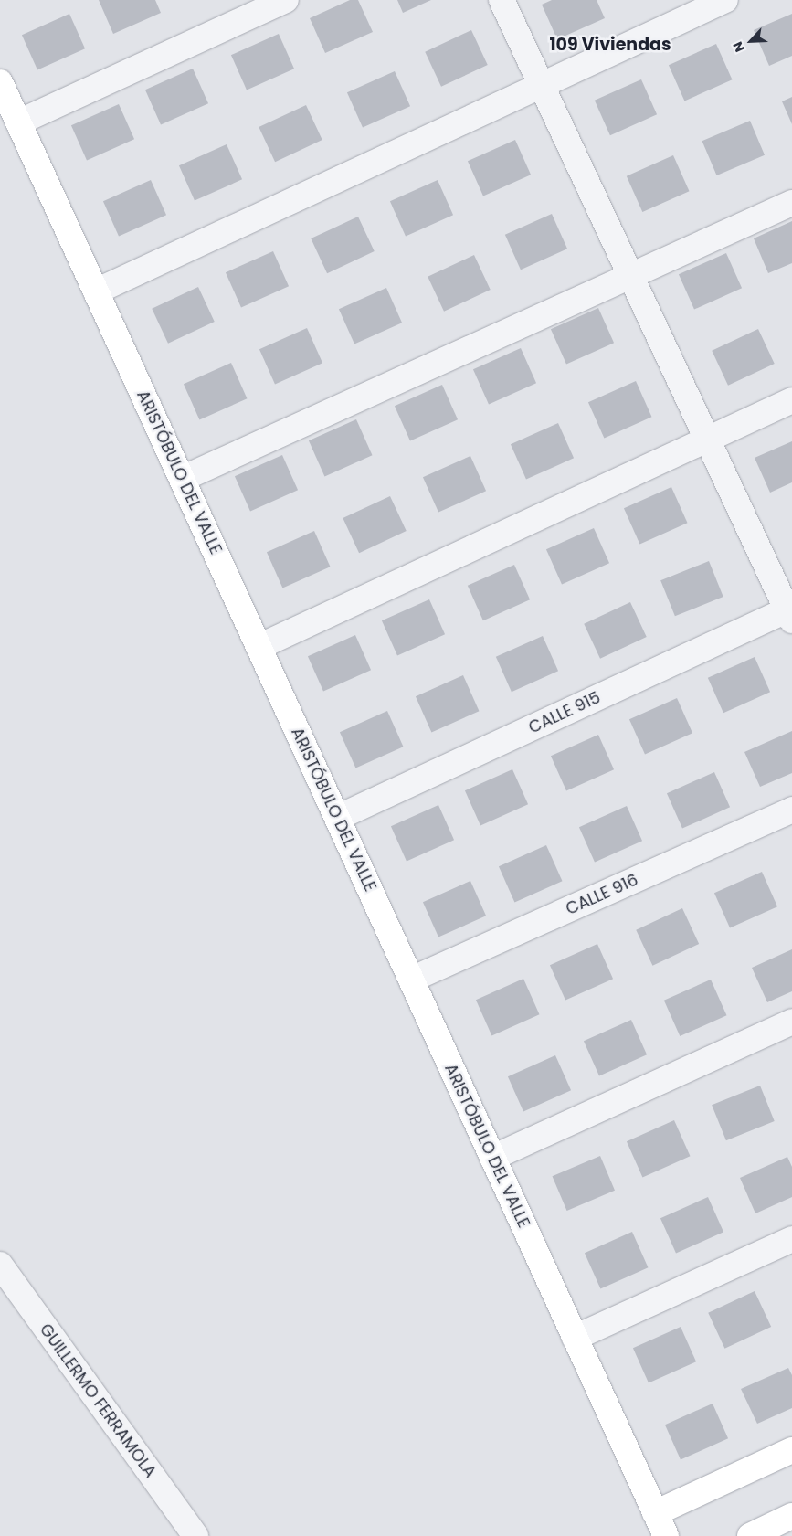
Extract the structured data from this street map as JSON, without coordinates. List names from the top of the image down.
{
  "streets": {
    "street": [
      "ARISTÓBULO DEL VALLE",
      "CALLE 915",
      "CALLE 916",
      "GUILLERMO FERRAMOLA"
    ]
  },
  "crossings": [
    ["ARISTÓBULO DEL VALLE", "CALLE 915"],
    ["ARISTÓBULO DEL VALLE", "CALLE 916"]
  ],
  "districts": ["109 Viviendas"],
  "north": "bottom left"
}
